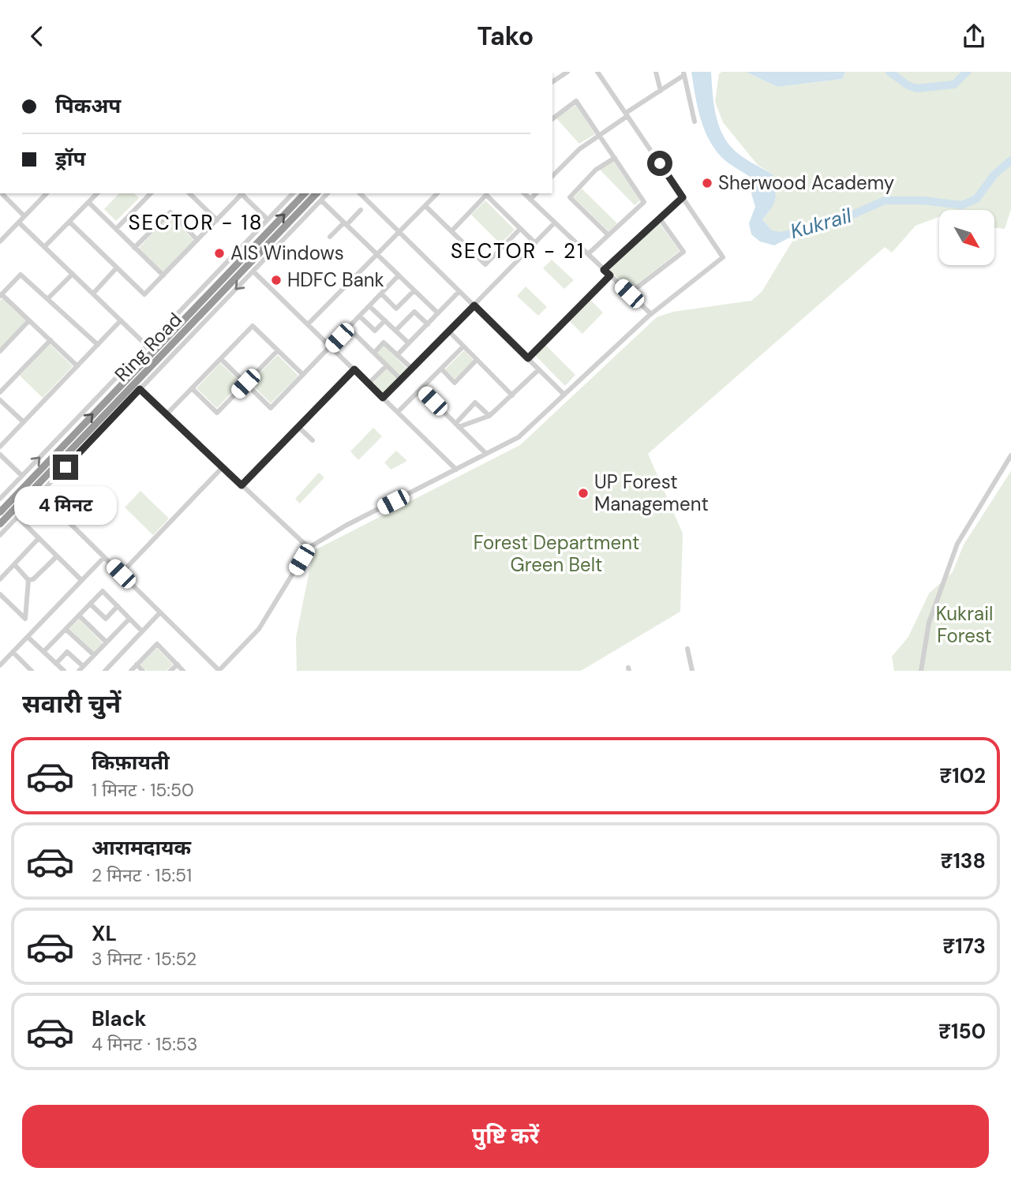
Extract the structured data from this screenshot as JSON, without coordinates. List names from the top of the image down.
{
  "streets": {
    "highway": ["Ring Road"]
  },
  "districts": ["SECTOR - 18", "SECTOR - 21"],
  "water": ["Kukrail"],
  "parks": ["Forest Department Green Belt", "Kukrail Forest"],
  "places": [
    "Sherwood Academy",
    "AIS Windows",
    "HDFC Bank",
    "UP Forest Management"
  ],
  "north": "bottom right",
  "page": {
    "header": "Tako",
    "banner": ["पिकअप", "ड्रॉप"],
    "bubble": "4 मिनट",
    "heading": "सवारी चुनें",
    "list": [
      {
        "name": "किफ़ायती",
        "note": "1 मिनट · 15:50",
        "value": "₹102"
      },
      {
        "name": "आरामदायक",
        "note": "2 मिनट · 15:51",
        "value": "₹138"
      },
      {
        "name": "XL",
        "note": "3 मिनट · 15:52",
        "value": "₹173"
      },
      {
        "name": "Black",
        "note": "4 मिनट · 15:53",
        "value": "₹150"
      }
    ],
    "buttons": "पुष्टि करें"
  }
}
